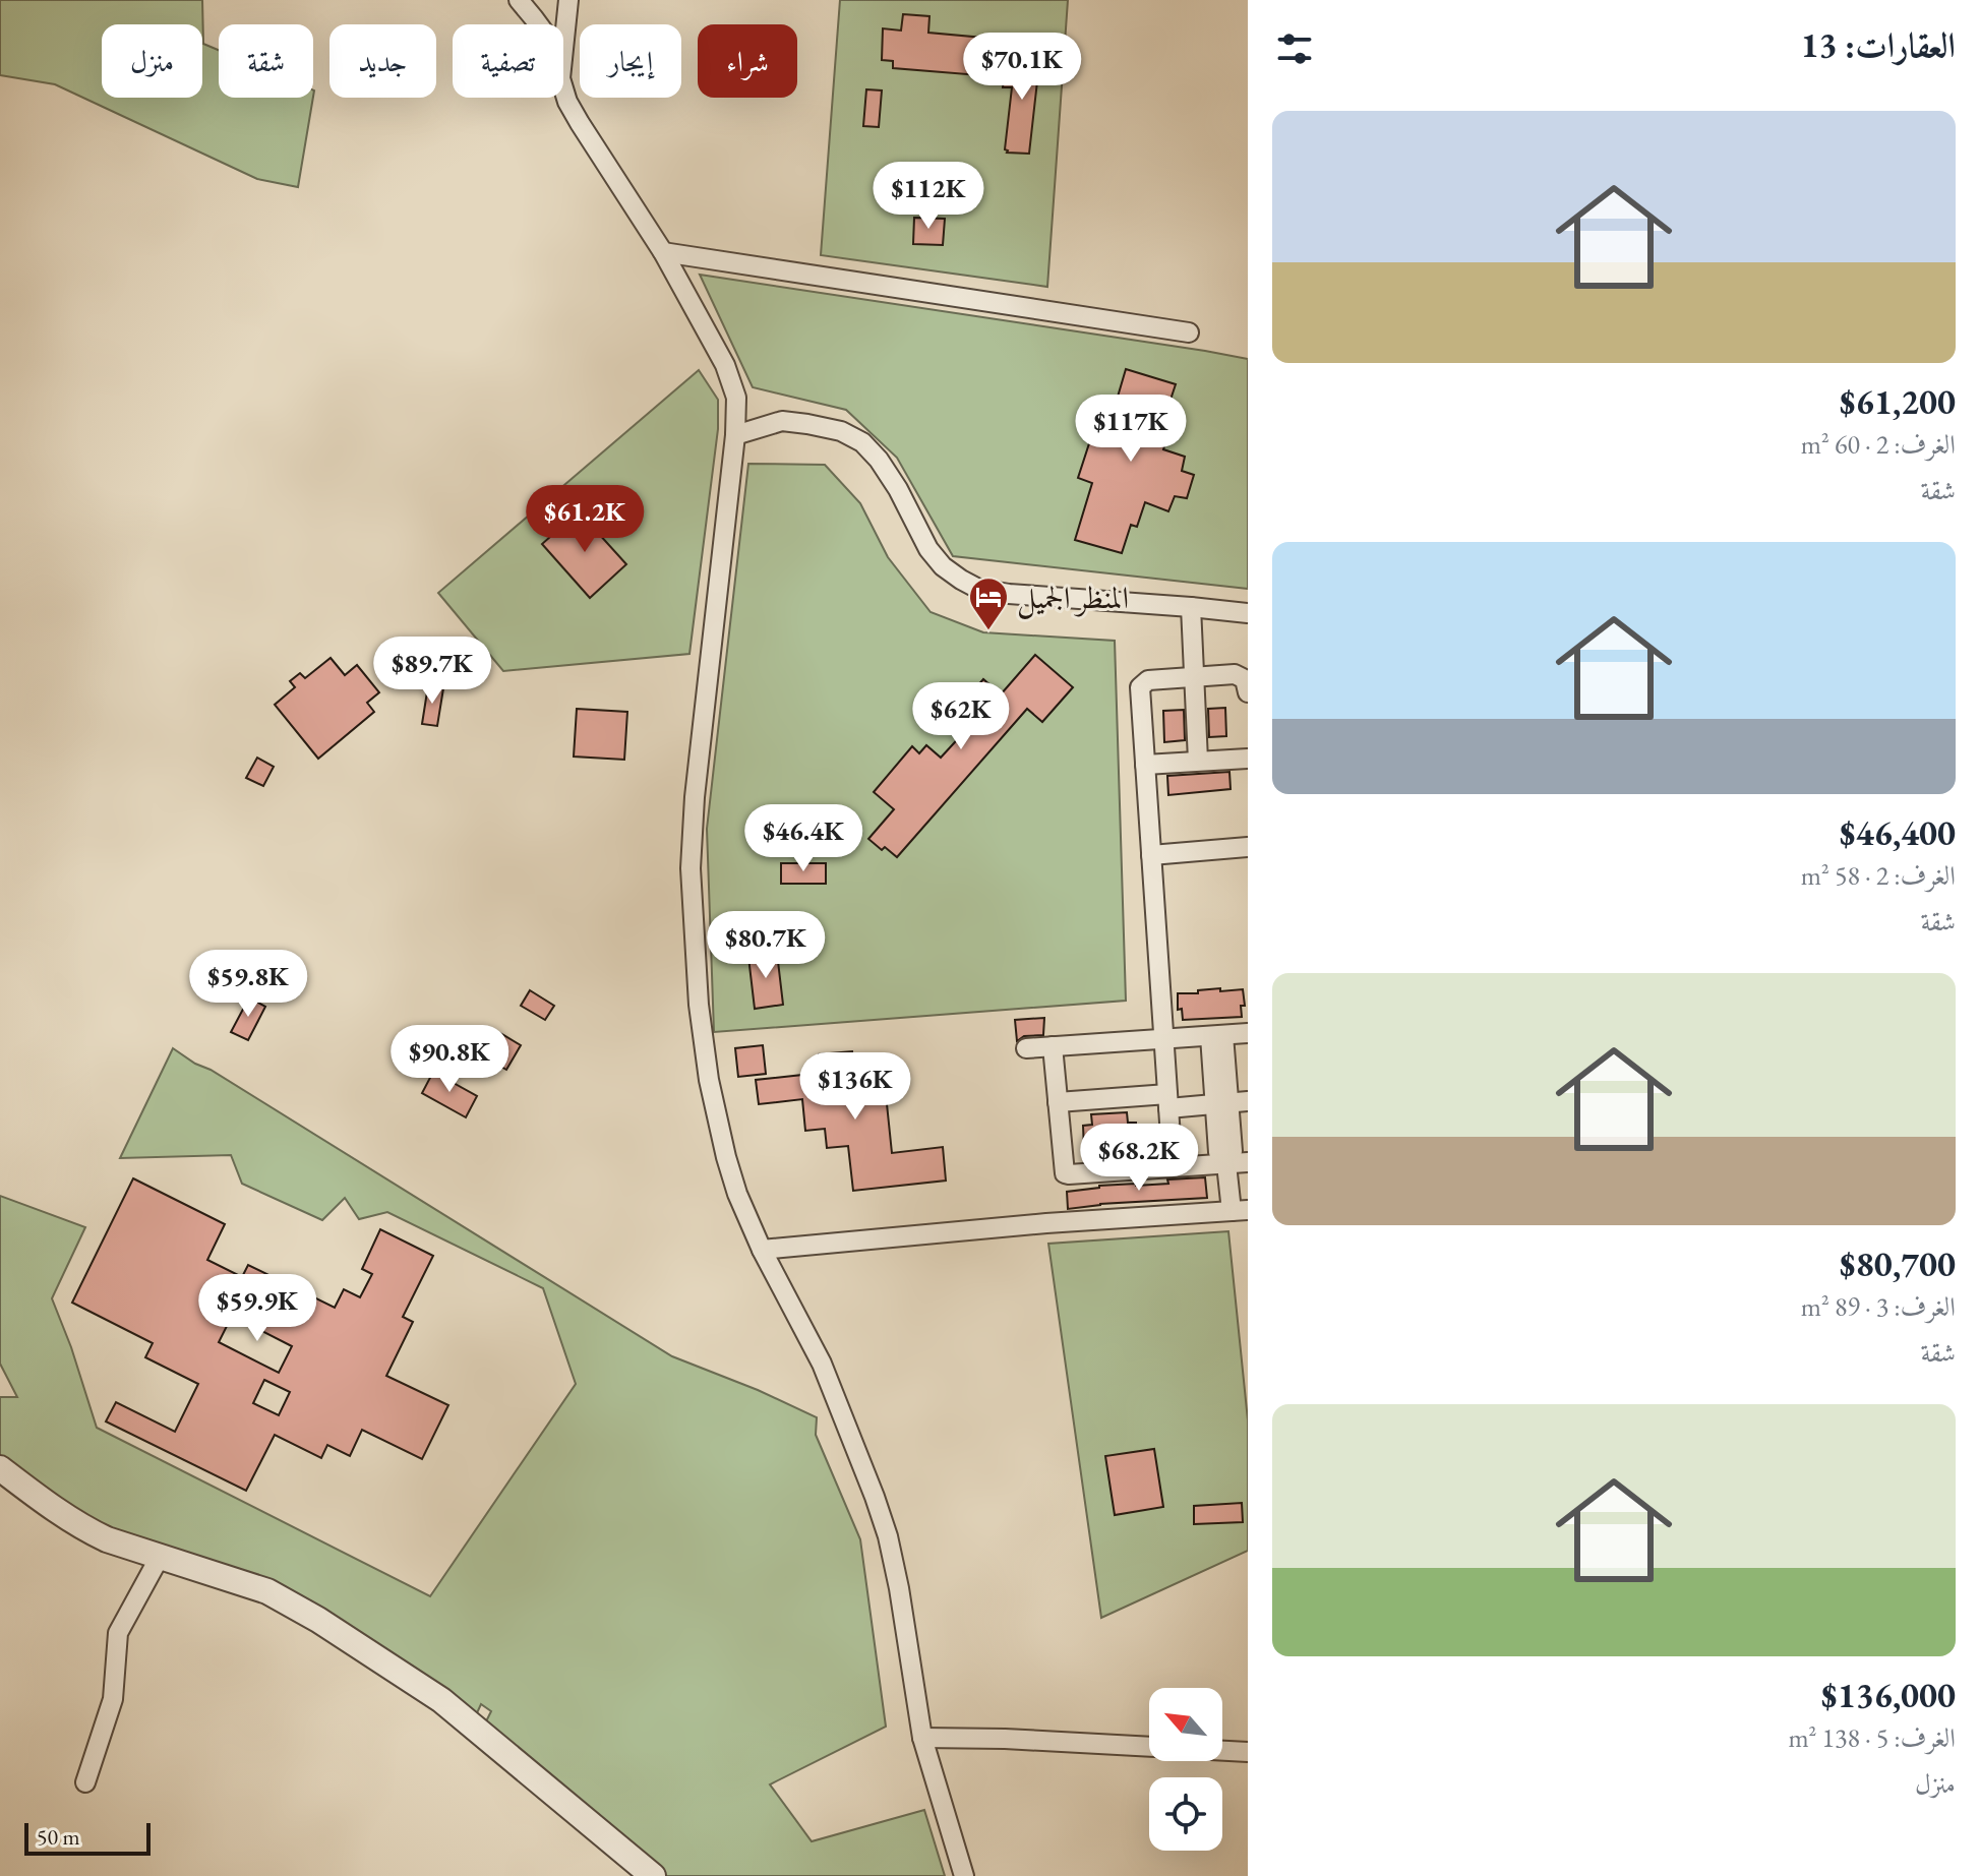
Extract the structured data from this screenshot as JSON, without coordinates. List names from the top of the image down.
{
  "places": {
    "hotel": ["المنظر الجميل"]
  },
  "scale_bar": "50 m",
  "north": "top left",
  "page": {
    "heading": "العقارات: 13",
    "chip": [
      "شراء",
      "إيجار",
      "تصفية",
      "جديد",
      "شقة",
      "منزل"
    ],
    "price": [
      "$70.1K",
      "$112K",
      "$117K",
      "$61.2K",
      "$89.7K",
      "$62K",
      "$46.4K",
      "$80.7K",
      "$59.8K",
      "$90.8K",
      "$136K",
      "$68.2K",
      "$59.9K"
    ],
    "list": [
      {
        "name": "$61,200",
        "note": "الغرف: 2 · 60 m² · شقة"
      },
      {
        "name": "$46,400",
        "note": "الغرف: 2 · 58 m² · شقة"
      },
      {
        "name": "$80,700",
        "note": "الغرف: 3 · 89 m² · شقة"
      },
      {
        "name": "$136,000",
        "note": "الغرف: 5 · 138 m² · منزل"
      }
    ],
    "scale": "50 m"
  }
}
